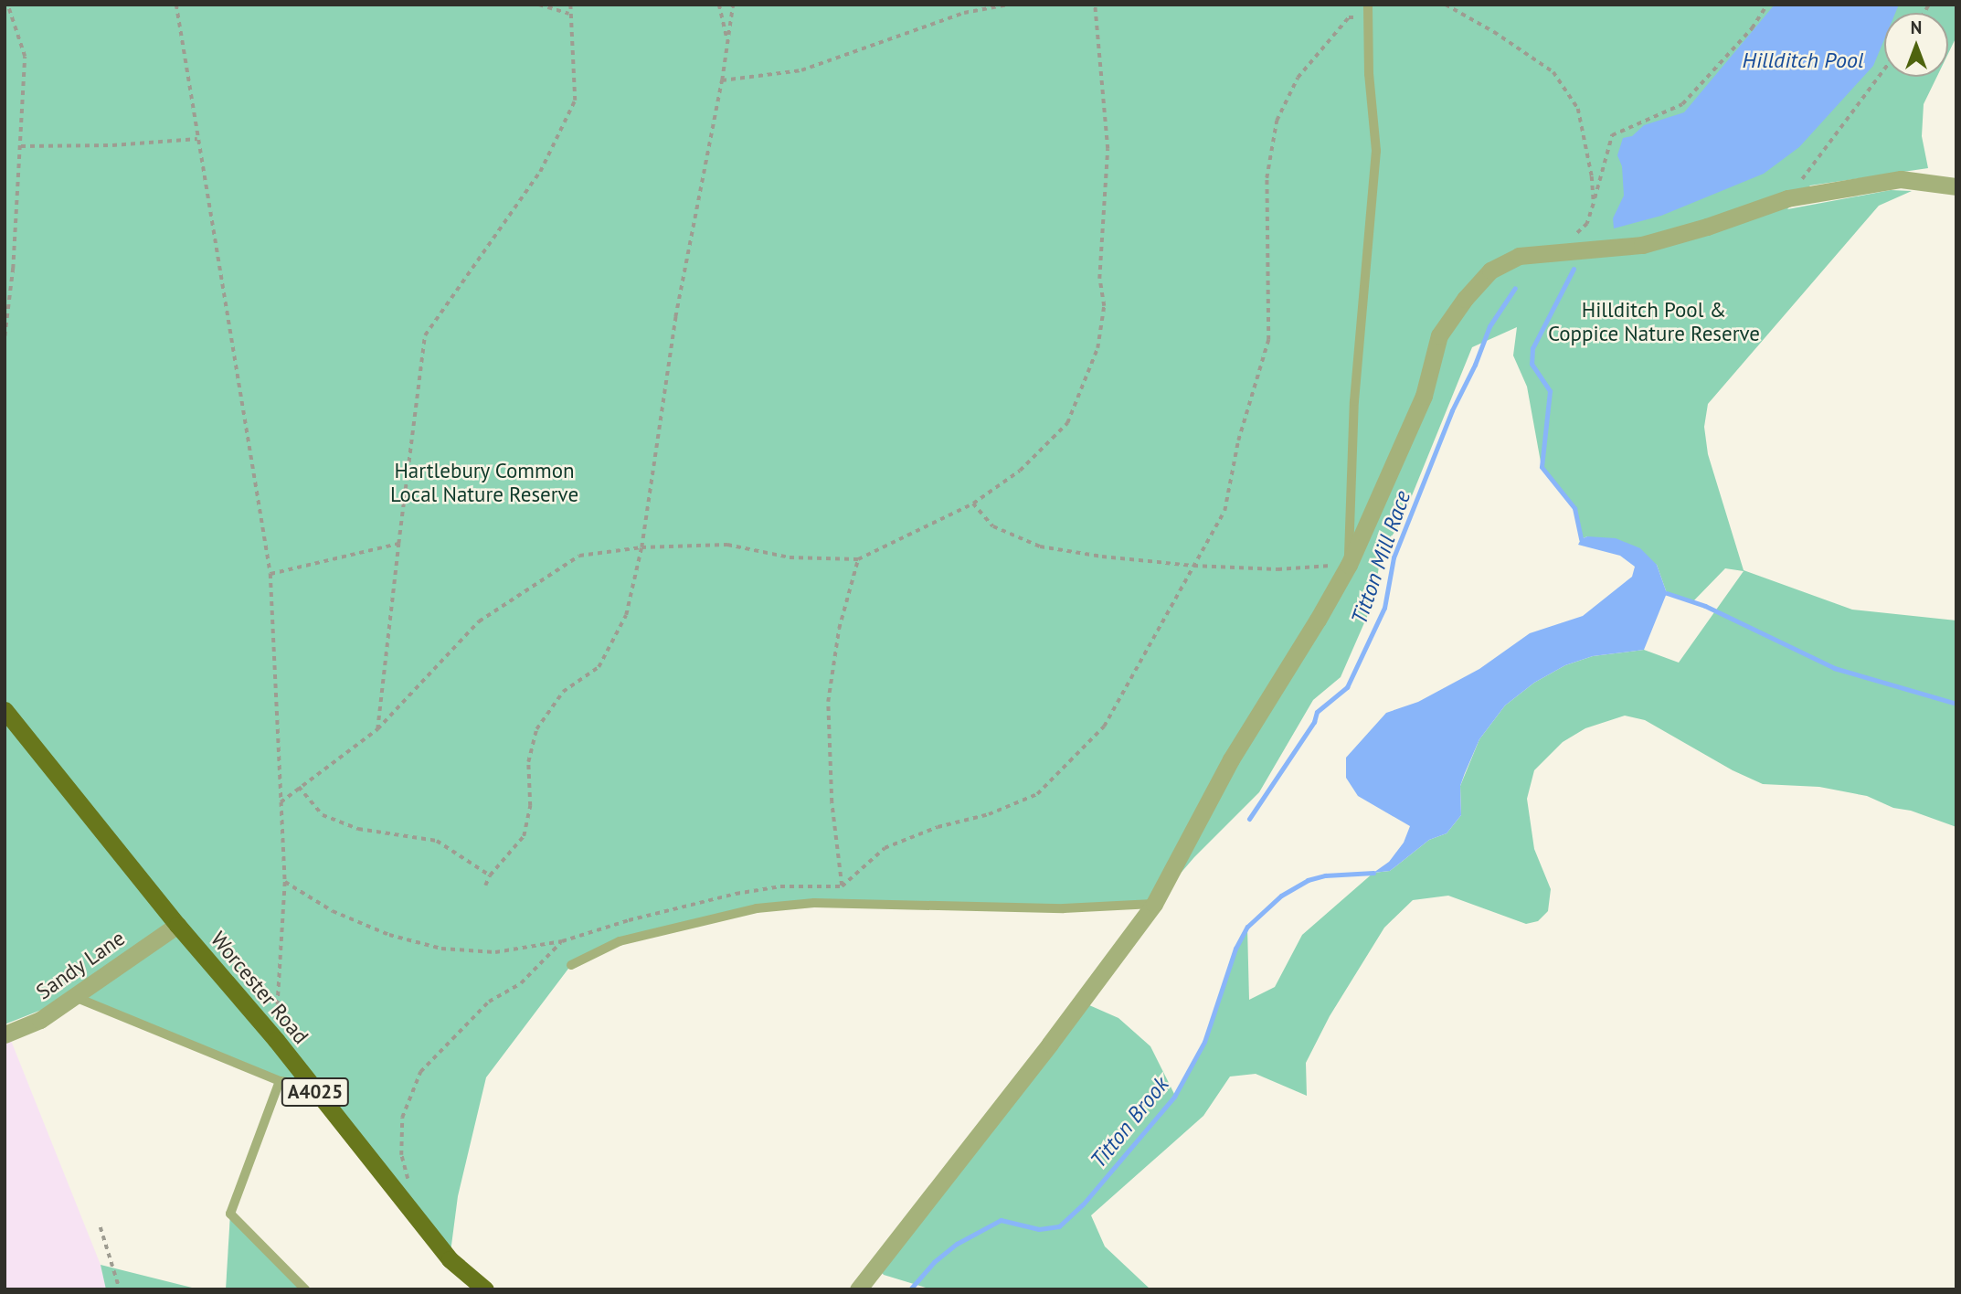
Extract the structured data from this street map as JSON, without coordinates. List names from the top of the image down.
{
  "streets": {
    "main road": ["Worcester Road", "A4025"],
    "street": ["Sandy Lane"]
  },
  "crossings": [
    ["Sandy Lane", "Worcester Road"]
  ],
  "water": ["Hillditch Pool", "Titton Mill Race", "Titton Brook"],
  "parks": ["Hillditch Pool & Coppice Nature Reserve", "Hartlebury Common Local Nature Reserve"],
  "north": "top"
}
